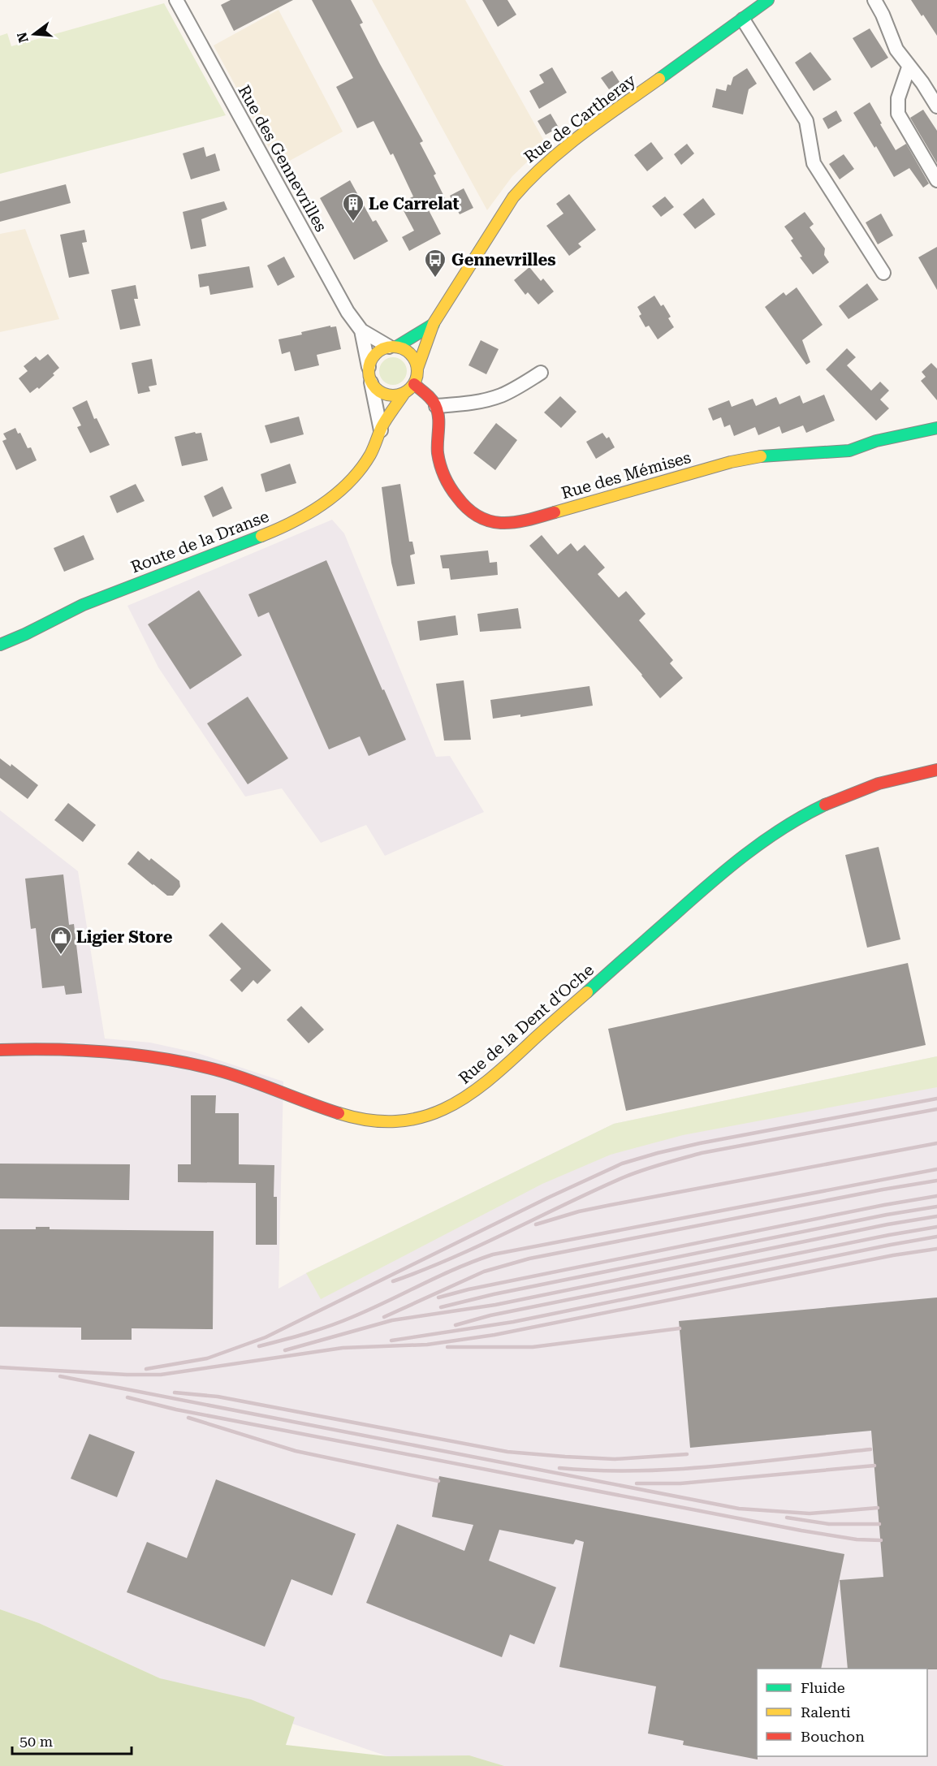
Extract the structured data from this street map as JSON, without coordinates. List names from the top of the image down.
{
  "streets": {
    "street": [
      "Rue de Cartheray",
      "Rue des Gennevrilles",
      "Rue des Mémises",
      "Route de la Dranse",
      "Rue de la Dent d'Oche"
    ]
  },
  "crossings": [
    ["Rue de Cartheray", "Rue des Gennevrilles"],
    ["Rue de Cartheray", "Route de la Dranse"],
    ["Rue des Gennevrilles", "Route de la Dranse"]
  ],
  "places": {
    "building": ["Le Carrelat"],
    "bus stop": ["Gennevrilles"],
    "shop": ["Ligier Store"]
  },
  "legend": ["Fluide", "Ralenti", "Bouchon"],
  "scale_bar": "50 m",
  "north": "left"
}
